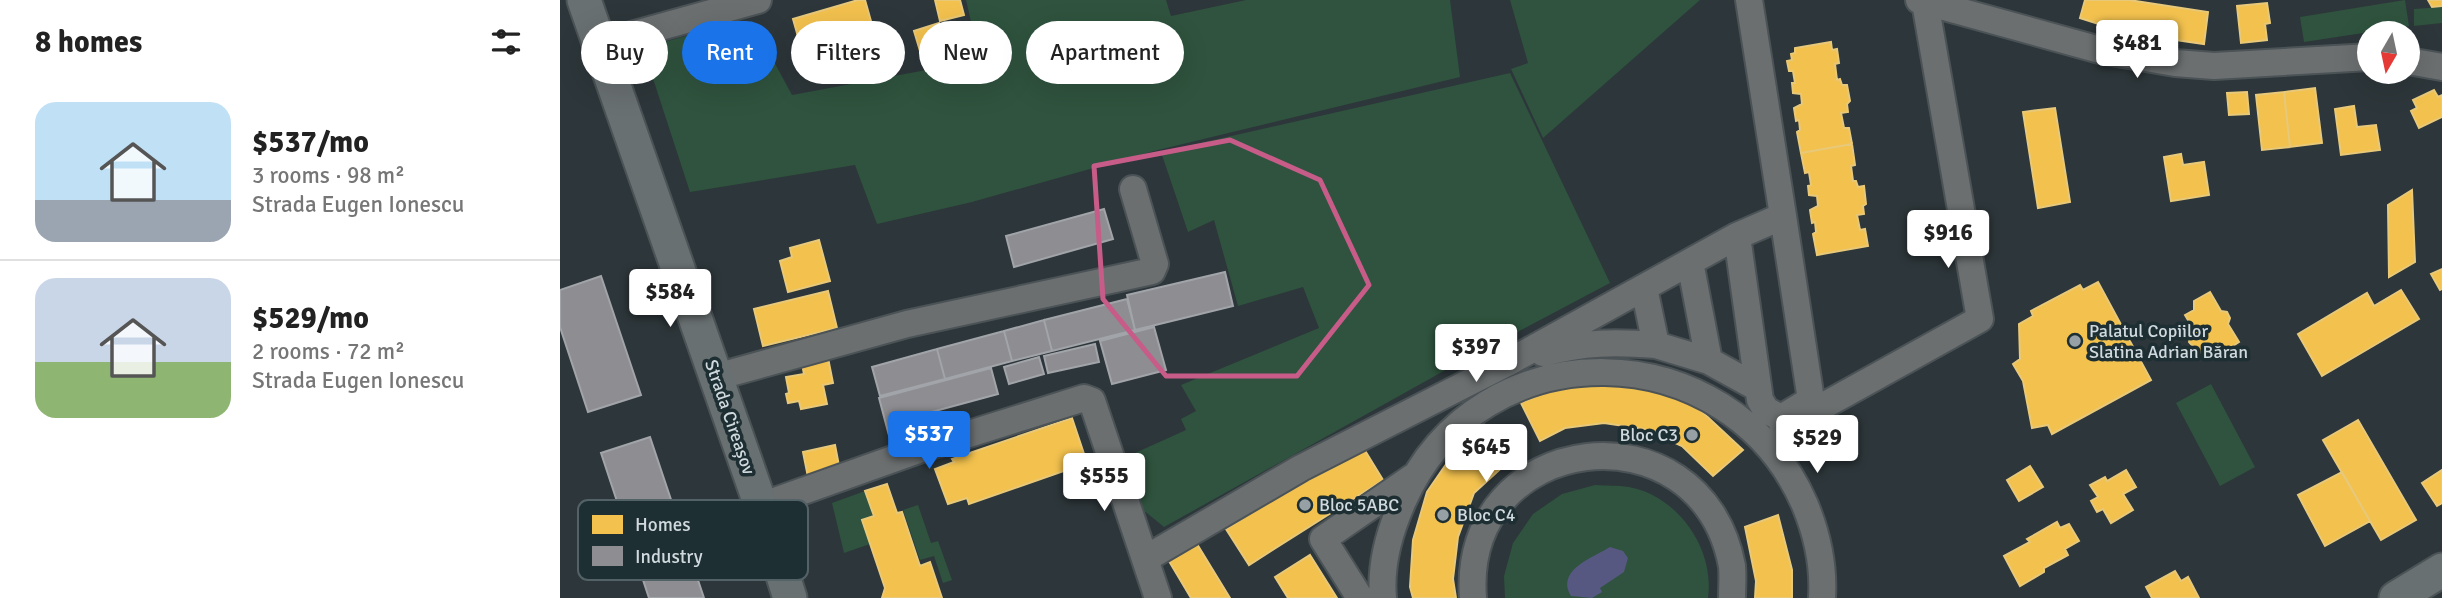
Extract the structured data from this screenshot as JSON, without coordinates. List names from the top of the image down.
{
  "streets": {
    "main road": ["Strada Cireașov"]
  },
  "places": [
    "Palatul Copiilor Slatina Adrian Băran",
    "Bloc C3",
    "Bloc 5ABC",
    "Bloc C4"
  ],
  "legend": ["Homes", "Industry"],
  "north": "bottom",
  "page": {
    "heading": "8 homes",
    "price": [
      "$481",
      "$916",
      "$584",
      "$397",
      "$537",
      "$529",
      "$645",
      "$555"
    ],
    "chip": [
      "Buy",
      "Rent",
      "Filters",
      "New",
      "Apartment"
    ],
    "list": [
      {
        "name": "$537/mo",
        "note": "3 rooms · 98 m² · Strada Eugen Ionescu"
      },
      {
        "name": "$529/mo",
        "note": "2 rooms · 72 m² · Strada Eugen Ionescu"
      }
    ]
  }
}
